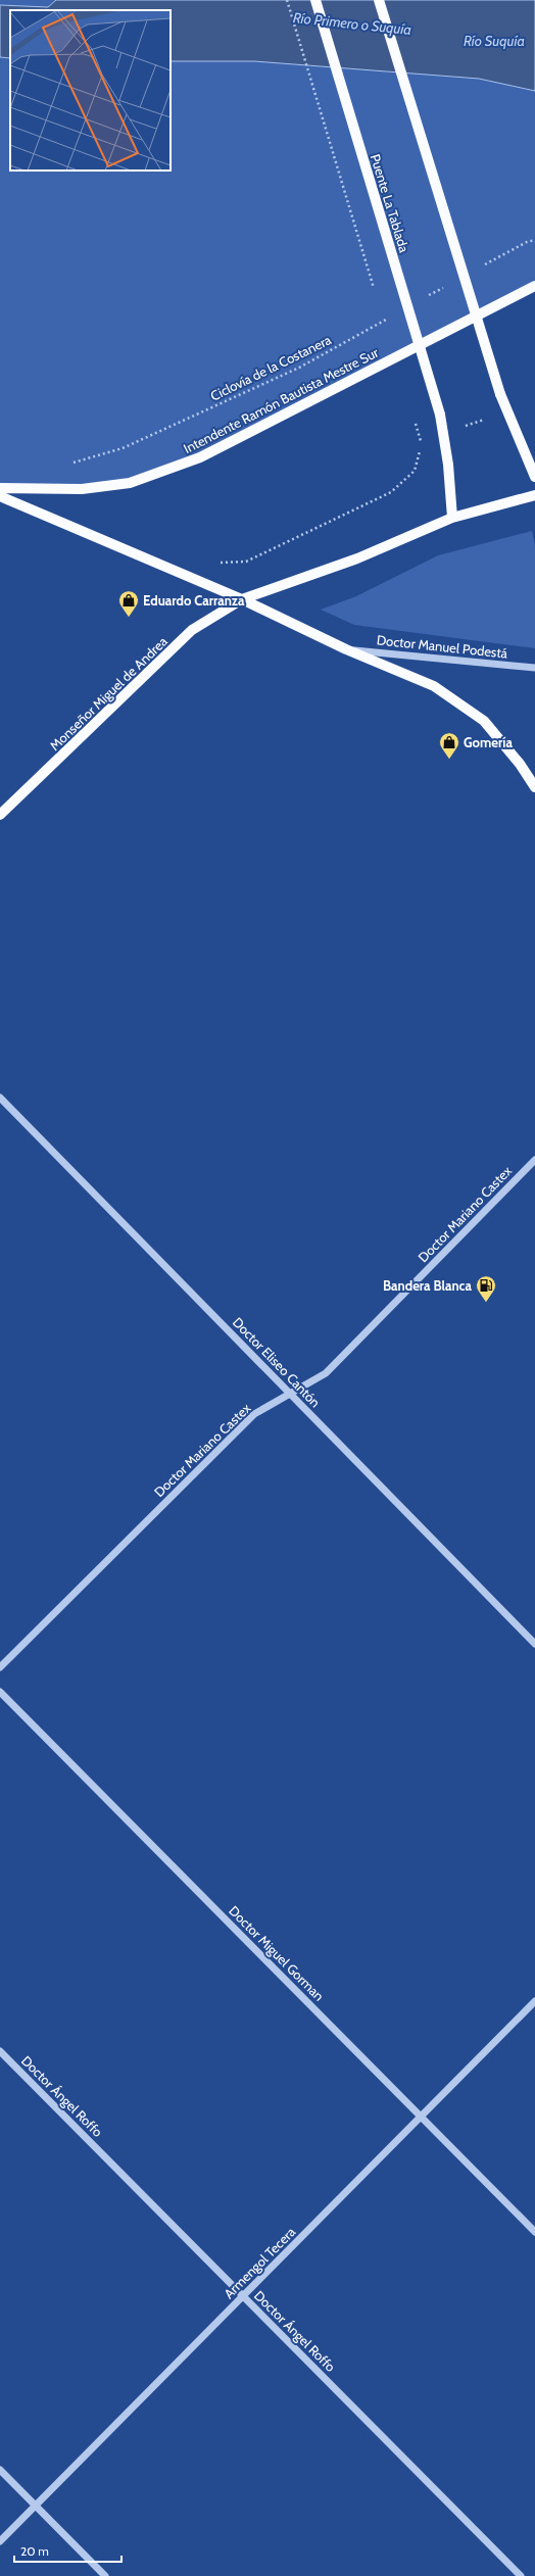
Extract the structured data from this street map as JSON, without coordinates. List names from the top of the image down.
{
  "streets": {
    "main road": ["Puente La Tablada", "Intendente Ramón Bautista Mestre Sur", "Monseñor Miguel de Andrea"],
    "street": [
      "Doctor Manuel Podestá",
      "Doctor Mariano Castex",
      "Doctor Eliseo Cantón",
      "Doctor Miguel Gorman",
      "Doctor Ángel Roffo",
      "Armengol Tecera"
    ],
    "path": ["Ciclovía de la Costanera"]
  },
  "crossings": [
    ["Doctor Mariano Castex", "Doctor Eliseo Cantón"],
    ["Doctor Miguel Gorman", "Armengol Tecera"],
    ["Doctor Ángel Roffo", "Armengol Tecera"]
  ],
  "water": ["Río Primero o Suquía", "Río Suquía"],
  "places": {
    "shop": ["Eduardo Carranza", "Gomería"],
    "fuel station": ["Bandera Blanca"]
  },
  "scale_bar": "20 m"
}
